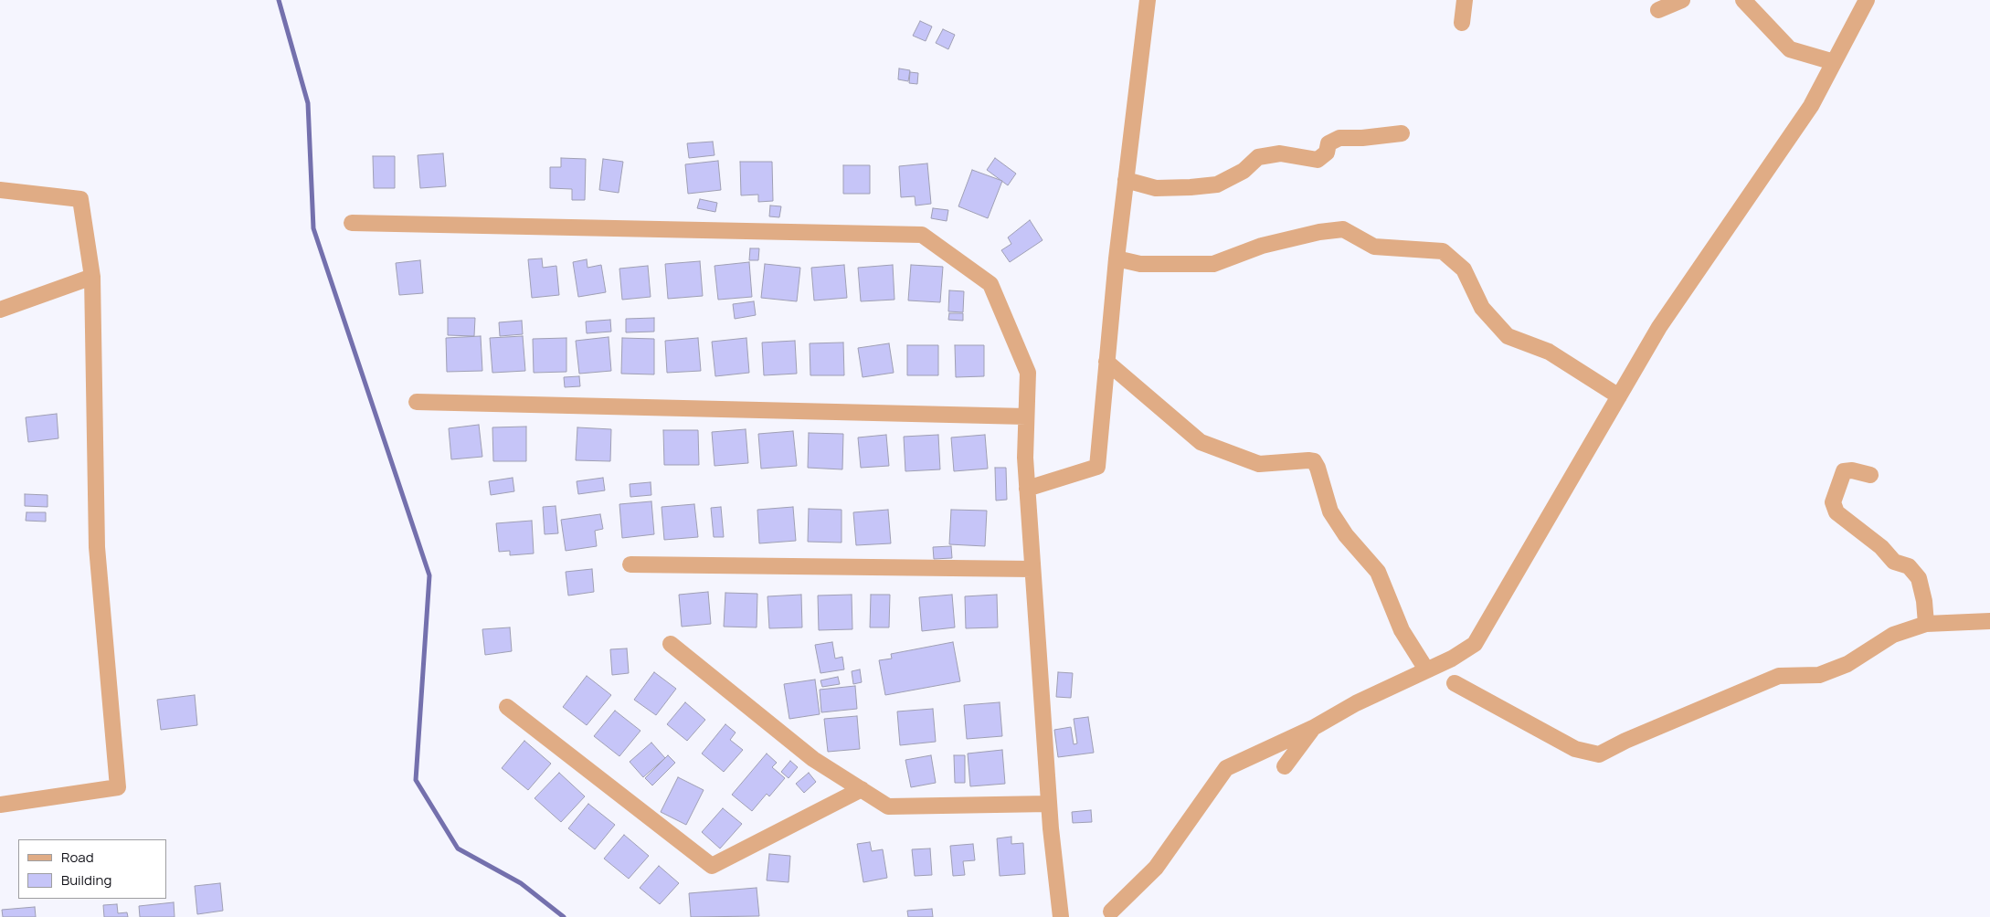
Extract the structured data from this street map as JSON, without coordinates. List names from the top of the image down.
{
  "legend": ["Road", "Building"]
}
